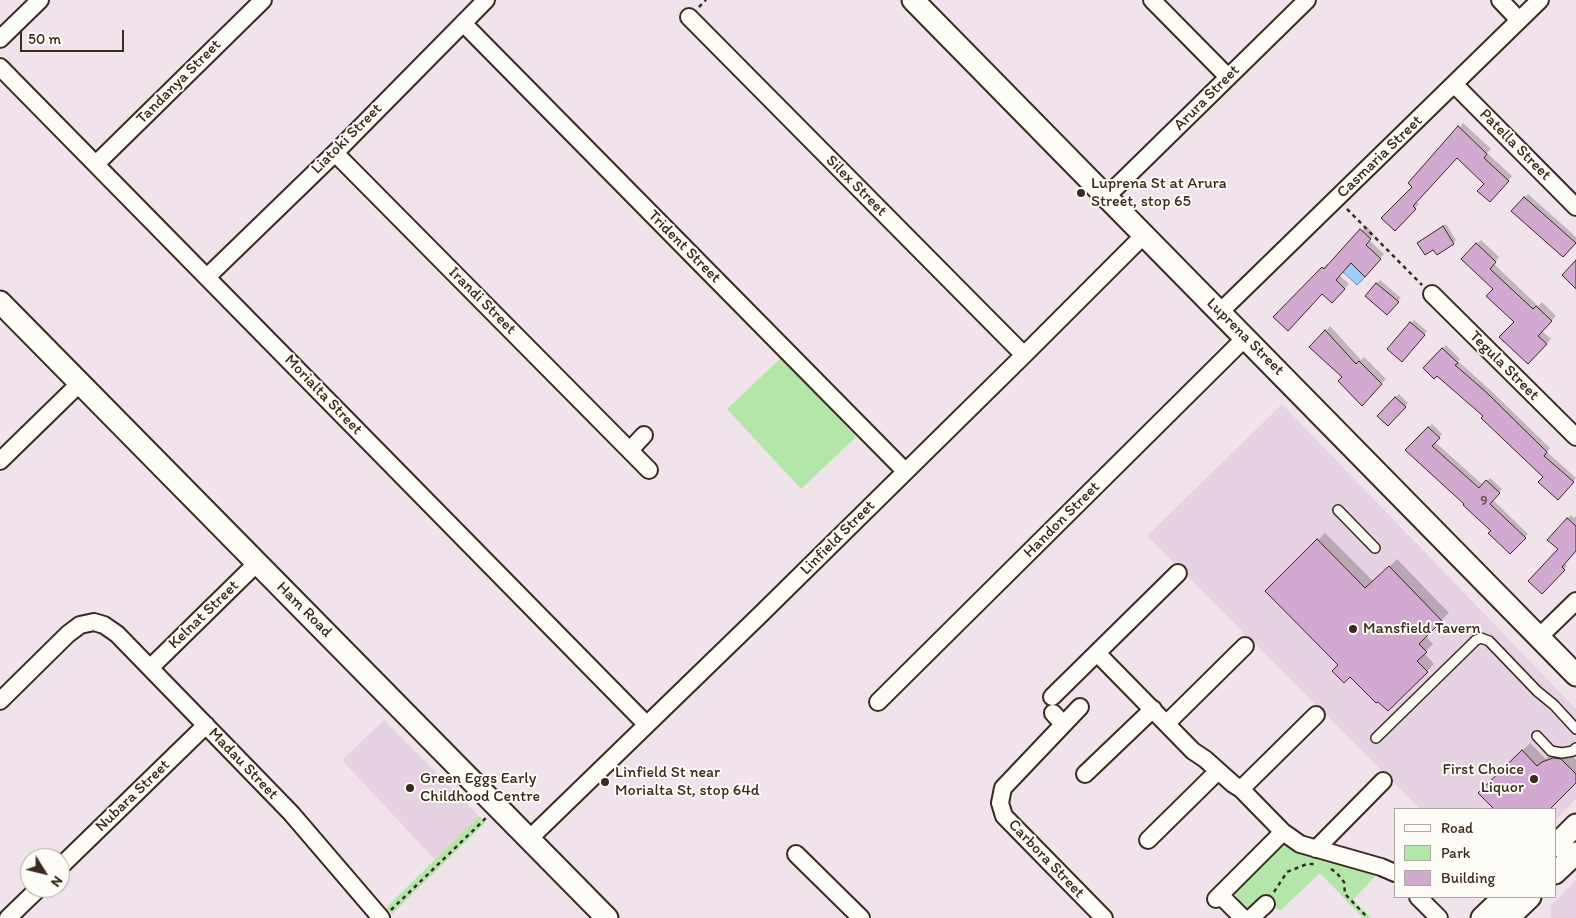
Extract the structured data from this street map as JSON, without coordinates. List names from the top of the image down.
{
  "streets": {
    "street": [
      "Tandanya Street",
      "Arura Street",
      "Liatoki Street",
      "Patella Street",
      "Casmaria Street",
      "Silex Street",
      "Trident Street",
      "Irandi Street",
      "Luprena Street",
      "Tegula Street",
      "Morialta Street",
      "Handon Street",
      "Linfield Street",
      "Ham Road",
      "Kelnat Street",
      "Madau Street",
      "Nubara Street",
      "Carbora Street"
    ]
  },
  "crossings": [
    ["Tandanya Street", "Morialta Street"],
    ["Arura Street", "Luprena Street"],
    ["Liatoki Street", "Trident Street"],
    ["Liatoki Street", "Irandi Street"],
    ["Liatoki Street", "Morialta Street"],
    ["Patella Street", "Casmaria Street"],
    ["Casmaria Street", "Luprena Street"],
    ["Silex Street", "Linfield Street"],
    ["Trident Street", "Linfield Street"],
    ["Luprena Street", "Handon Street"],
    ["Luprena Street", "Linfield Street"],
    ["Morialta Street", "Linfield Street"],
    ["Linfield Street", "Ham Road"],
    ["Ham Road", "Kelnat Street"],
    ["Kelnat Street", "Madau Street"],
    ["Madau Street", "Nubara Street"]
  ],
  "places": [
    "Luprena St at Arura Street, stop 65",
    "Mansfield Tavern",
    "First Choice Liquor",
    "Linfield St near Morialta St, stop 64d",
    "Green Eggs Early Childhood Centre"
  ],
  "house_numbers": ["9"],
  "legend": ["Road", "Park", "Building"],
  "scale_bar": "50 m",
  "north": "bottom right"
}
